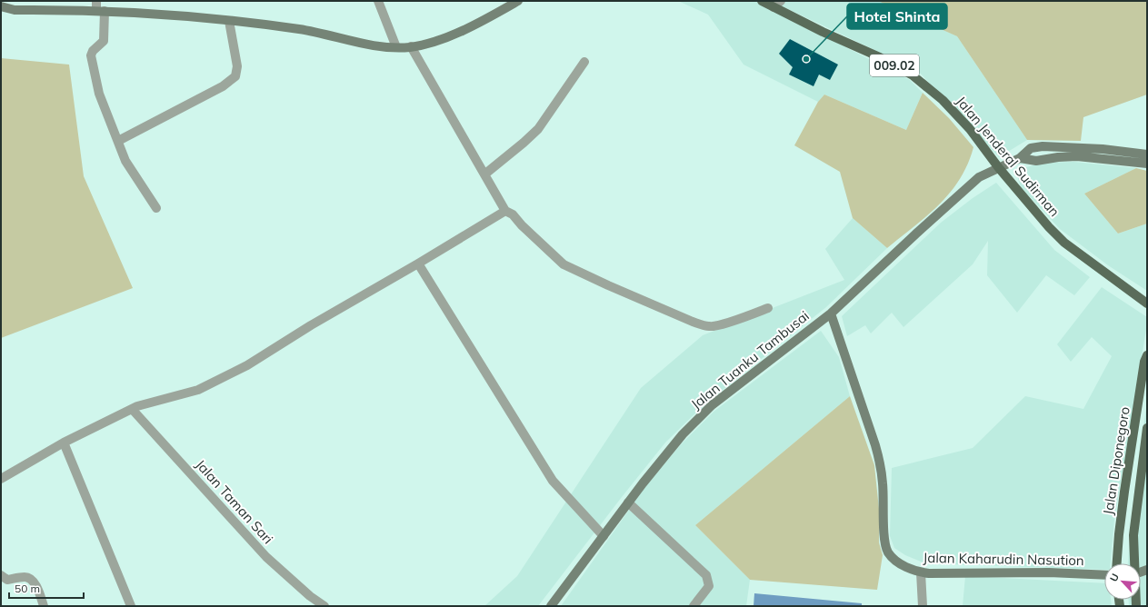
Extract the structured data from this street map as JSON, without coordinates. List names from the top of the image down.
{
  "streets": {
    "main road": ["009.02", "Jalan Jenderal Sudirman", "Jalan Diponegoro"],
    "street": ["Jalan Tuanku Tambusai", "Jalan Taman Sari", "Jalan Kaharudin Nasution"]
  },
  "crossings": [
    ["Jalan Jenderal Sudirman", "Jalan Tuanku Tambusai"],
    ["Jalan Tuanku Tambusai", "Jalan Kaharudin Nasution"]
  ],
  "places": ["Hotel Shinta"],
  "scale_bar": "50 m",
  "north": "top left"
}
